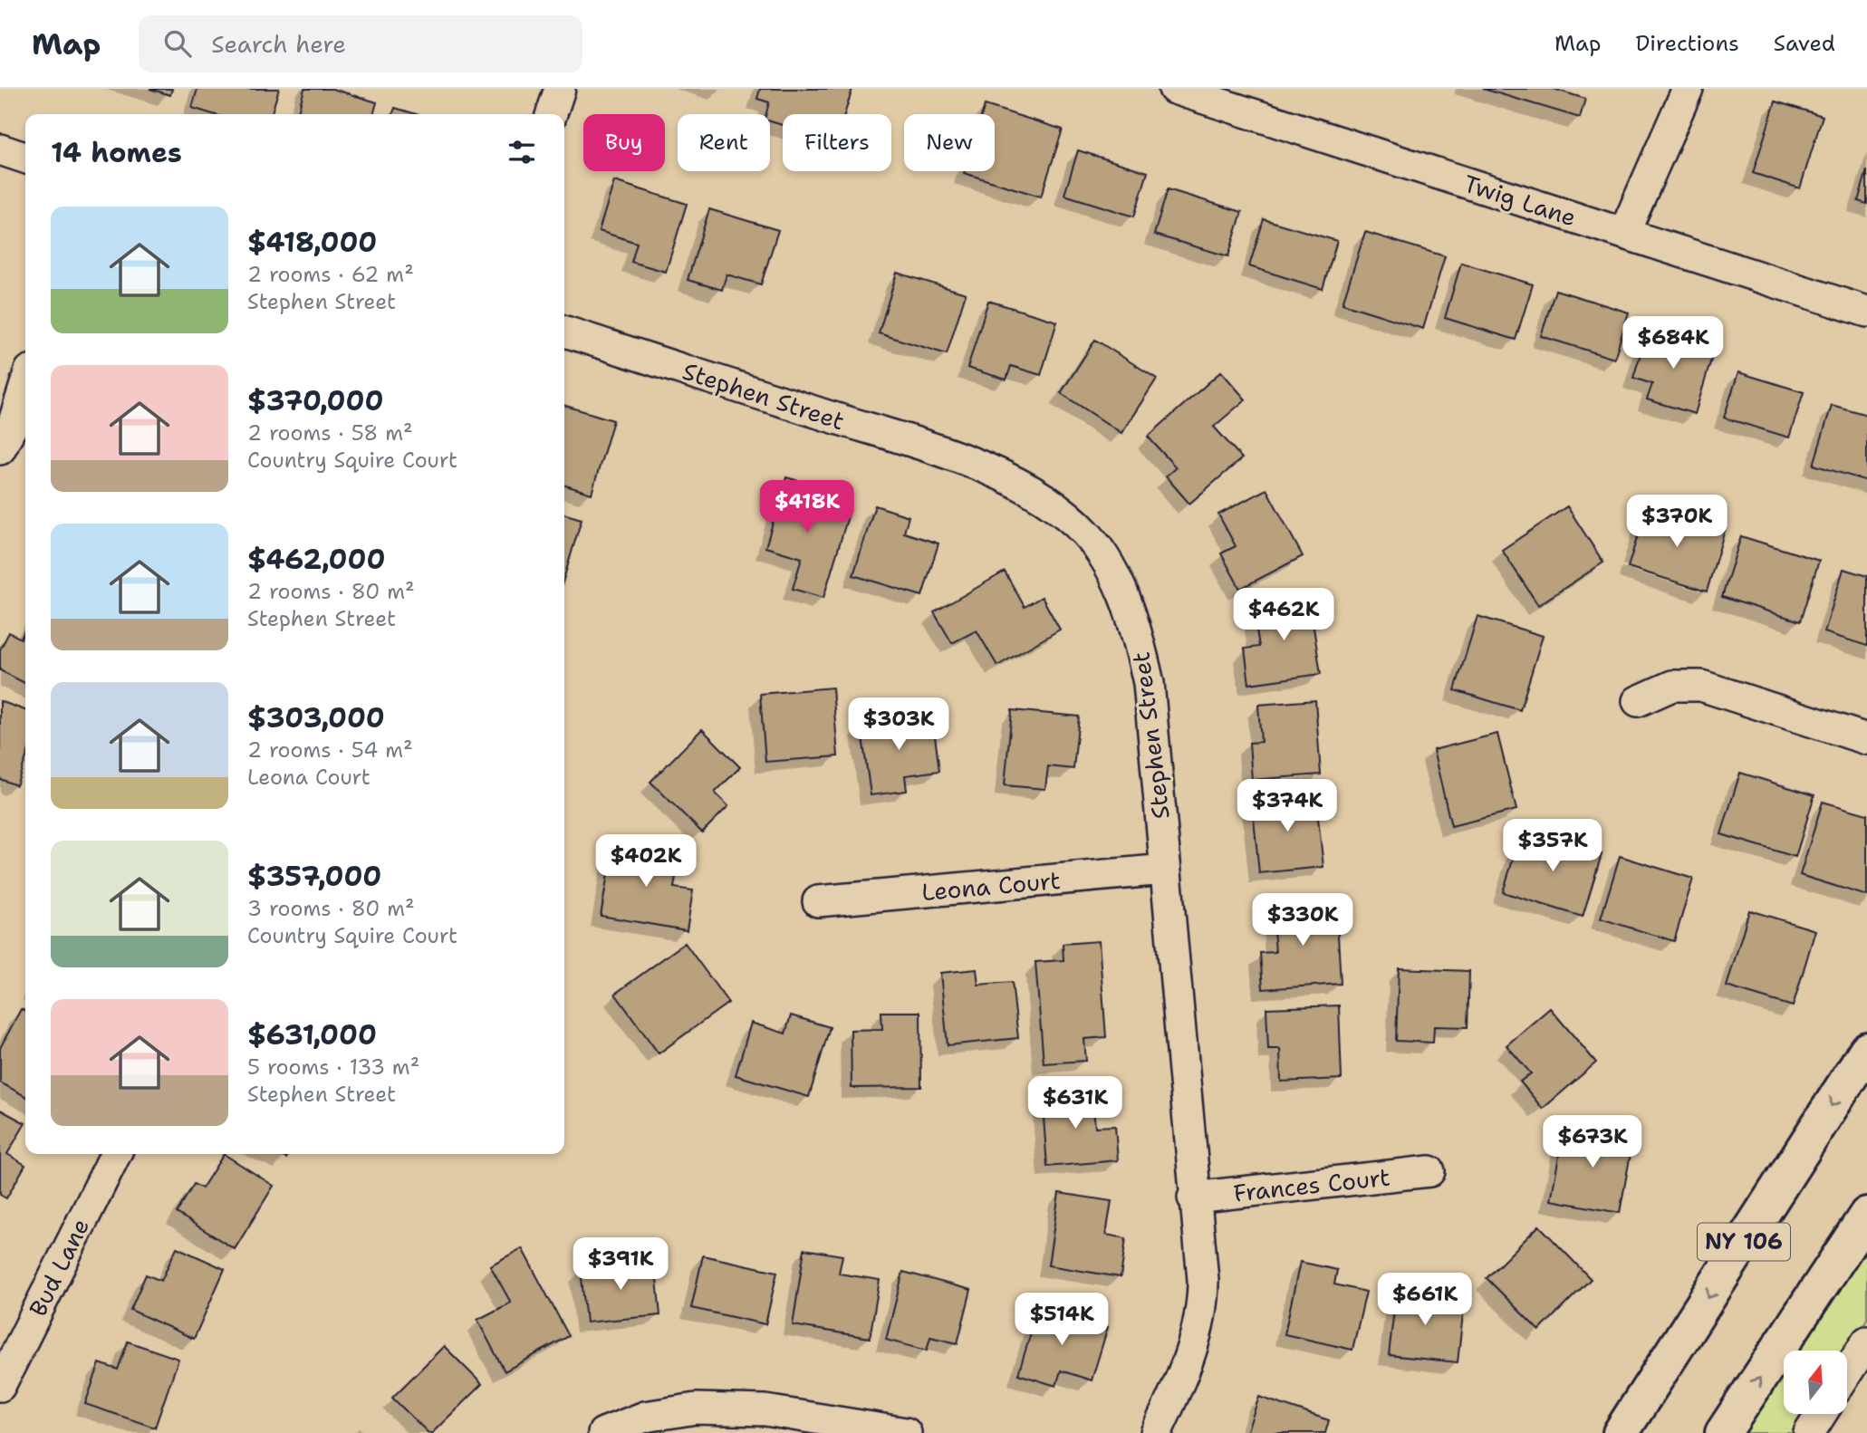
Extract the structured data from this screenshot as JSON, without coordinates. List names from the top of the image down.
{
  "streets": {
    "main road": ["NY 106"],
    "street": [
      "Twig Lane",
      "Stephen Street",
      "Leona Court",
      "Frances Court",
      "Bud Lane"
    ]
  },
  "crossings": [
    ["Stephen Street", "Leona Court"],
    ["Stephen Street", "Frances Court"]
  ],
  "north": "top",
  "page": {
    "header": "Map",
    "search": "Search here",
    "nav": ["Map", "Directions", "Saved"],
    "chip": [
      "Buy",
      "Rent",
      "Filters",
      "New"
    ],
    "heading": "14 homes",
    "list": [
      {
        "name": "$418,000",
        "note": "2 rooms · 62 m² · Stephen Street"
      },
      {
        "name": "$370,000",
        "note": "2 rooms · 58 m² · Country Squire Court"
      },
      {
        "name": "$462,000",
        "note": "2 rooms · 80 m² · Stephen Street"
      },
      {
        "name": "$303,000",
        "note": "2 rooms · 54 m² · Leona Court"
      },
      {
        "name": "$357,000",
        "note": "3 rooms · 80 m² · Country Squire Court"
      },
      {
        "name": "$631,000",
        "note": "5 rooms · 133 m² · Stephen Street"
      }
    ],
    "price": [
      "$684K",
      "$418K",
      "$370K",
      "$462K",
      "$303K",
      "$374K",
      "$357K",
      "$402K",
      "$330K",
      "$631K",
      "$673K",
      "$391K",
      "$661K",
      "$514K"
    ]
  }
}
